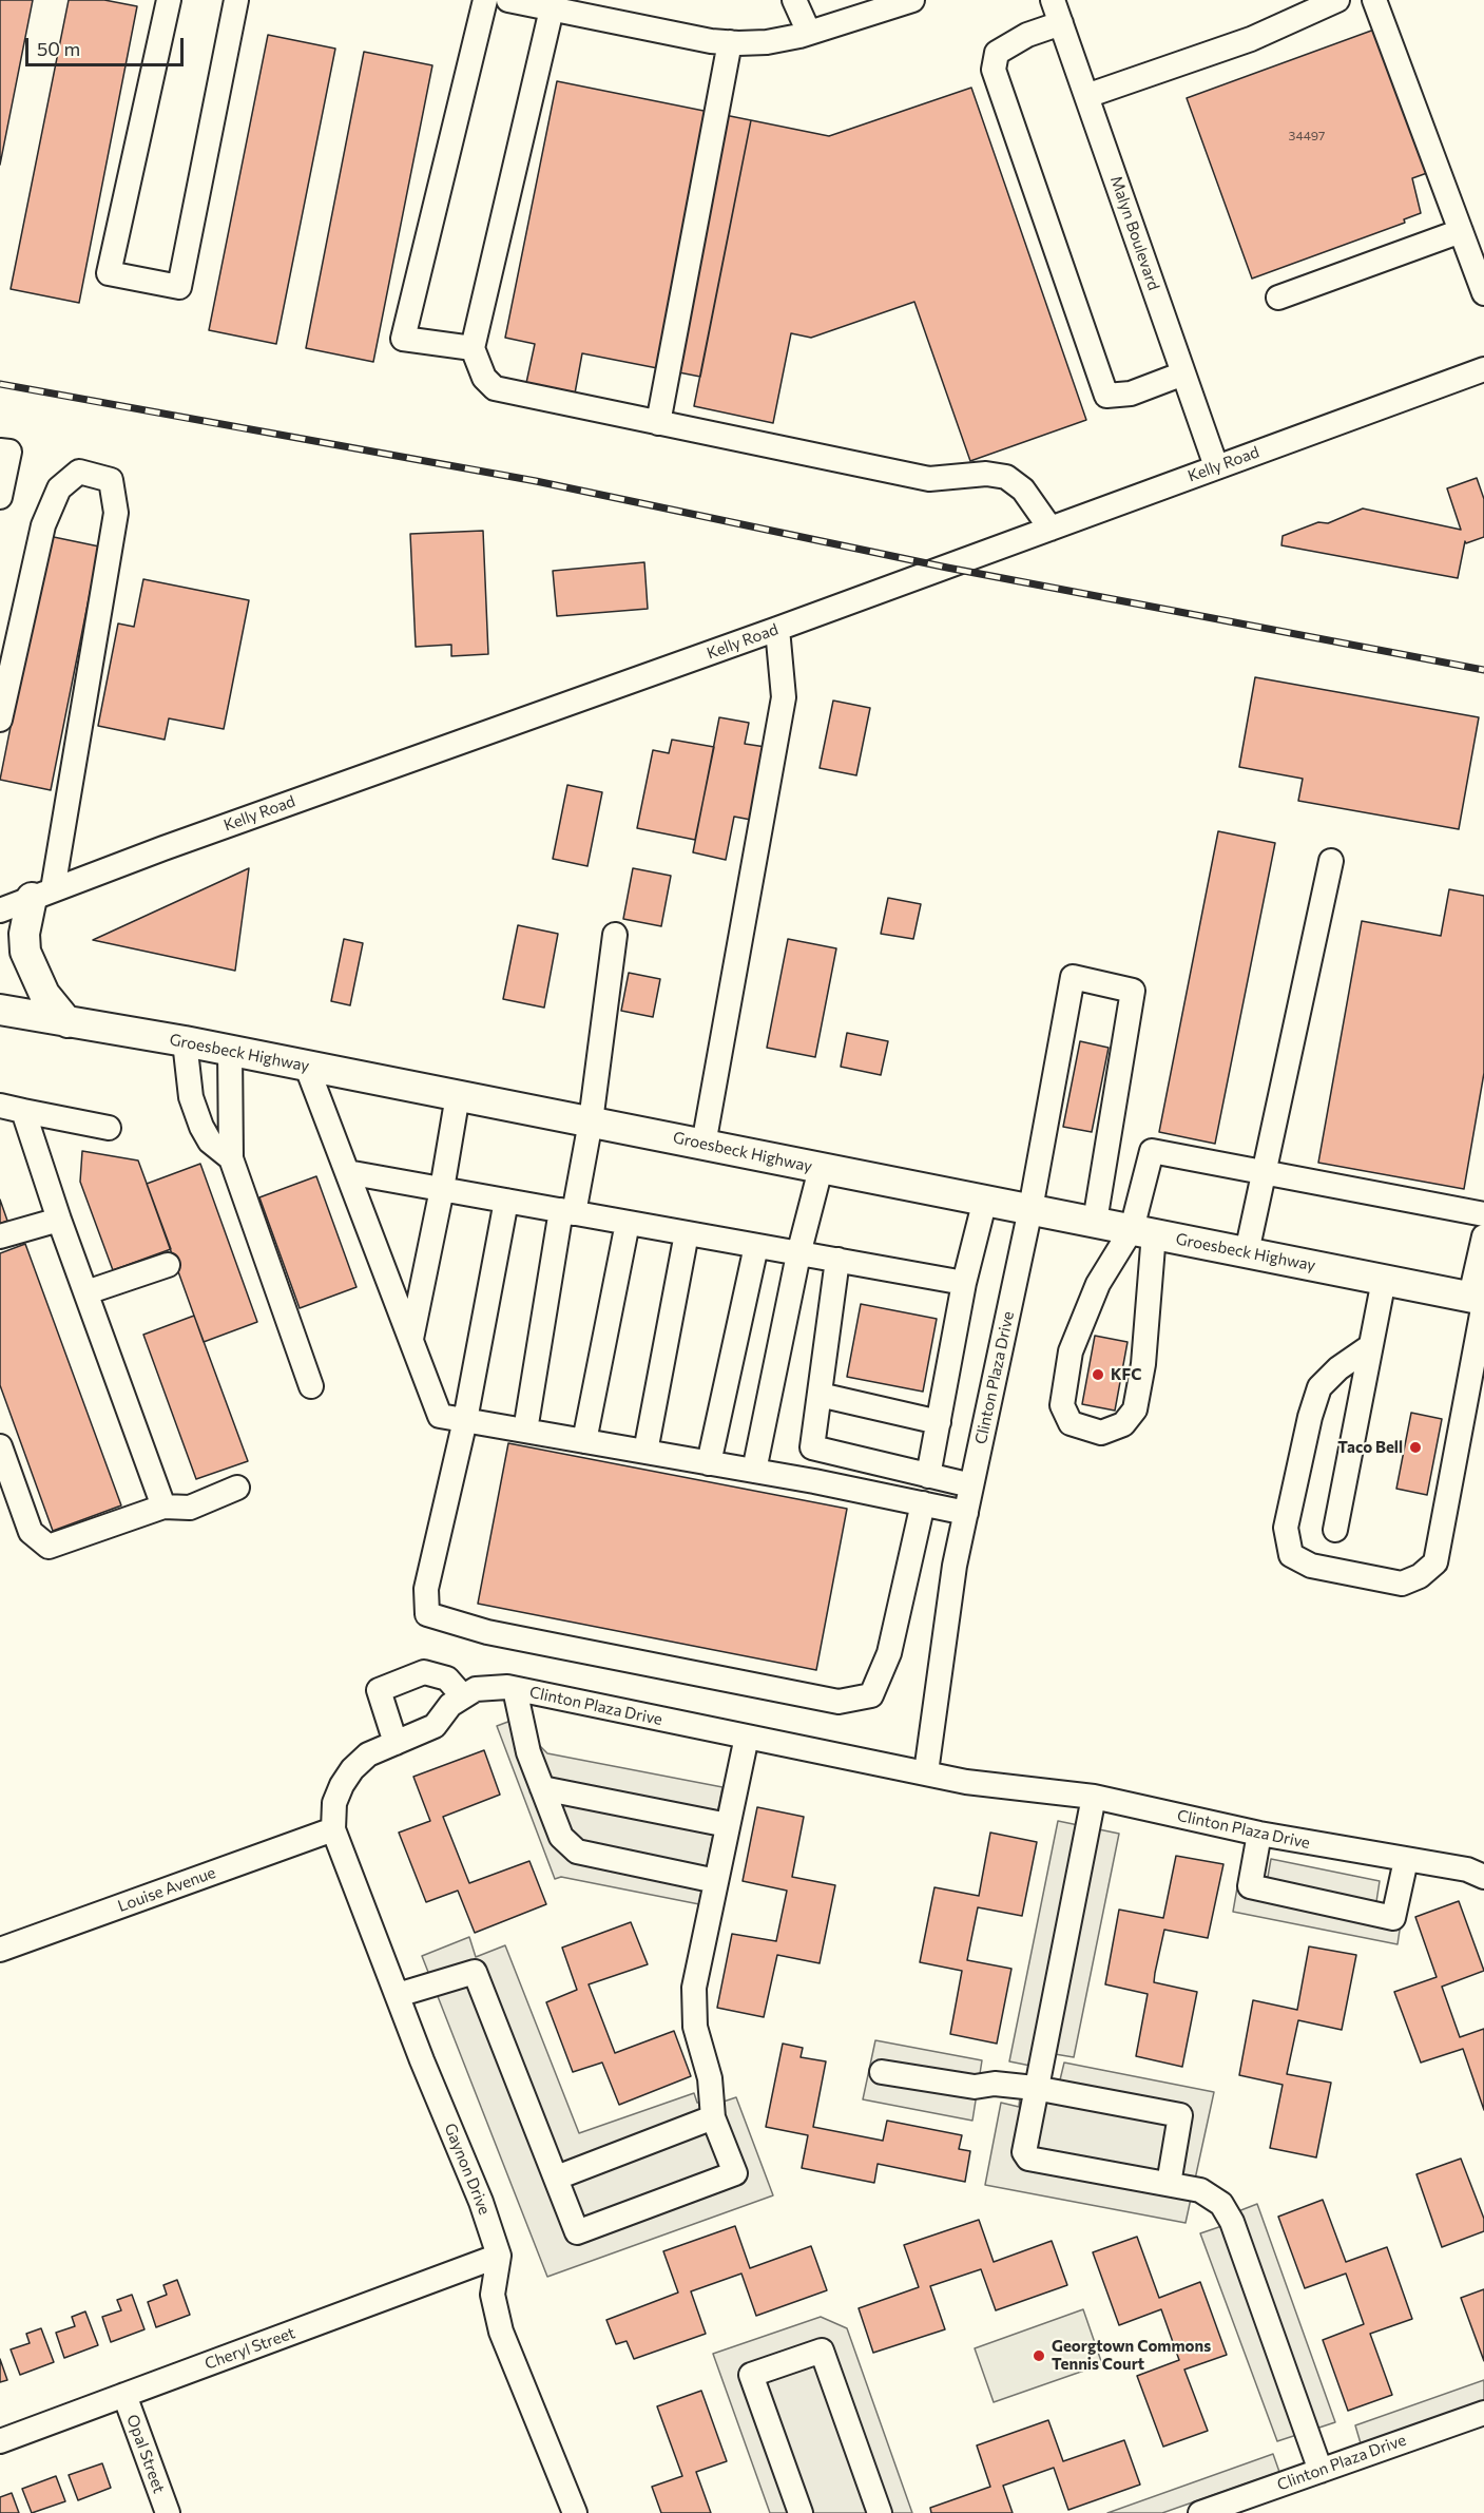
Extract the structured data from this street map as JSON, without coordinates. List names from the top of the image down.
{
  "streets": {
    "main road": ["Groesbeck Highway"],
    "street": [
      "Malyn Boulevard",
      "Kelly Road",
      "Clinton Plaza Drive",
      "Louise Avenue",
      "Gaynon Drive",
      "Cheryl Street",
      "Opal Street"
    ]
  },
  "crossings": [
    ["Malyn Boulevard", "Kelly Road"],
    ["Groesbeck Highway", "Clinton Plaza Drive"],
    ["Clinton Plaza Drive", "Louise Avenue"],
    ["Clinton Plaza Drive", "Gaynon Drive"],
    ["Louise Avenue", "Gaynon Drive"],
    ["Gaynon Drive", "Cheryl Street"],
    ["Cheryl Street", "Opal Street"]
  ],
  "places": ["KFC", "Taco Bell", "Georgtown Commons Tennis Court"],
  "house_numbers": ["34497"],
  "scale_bar": "50 m"
}
